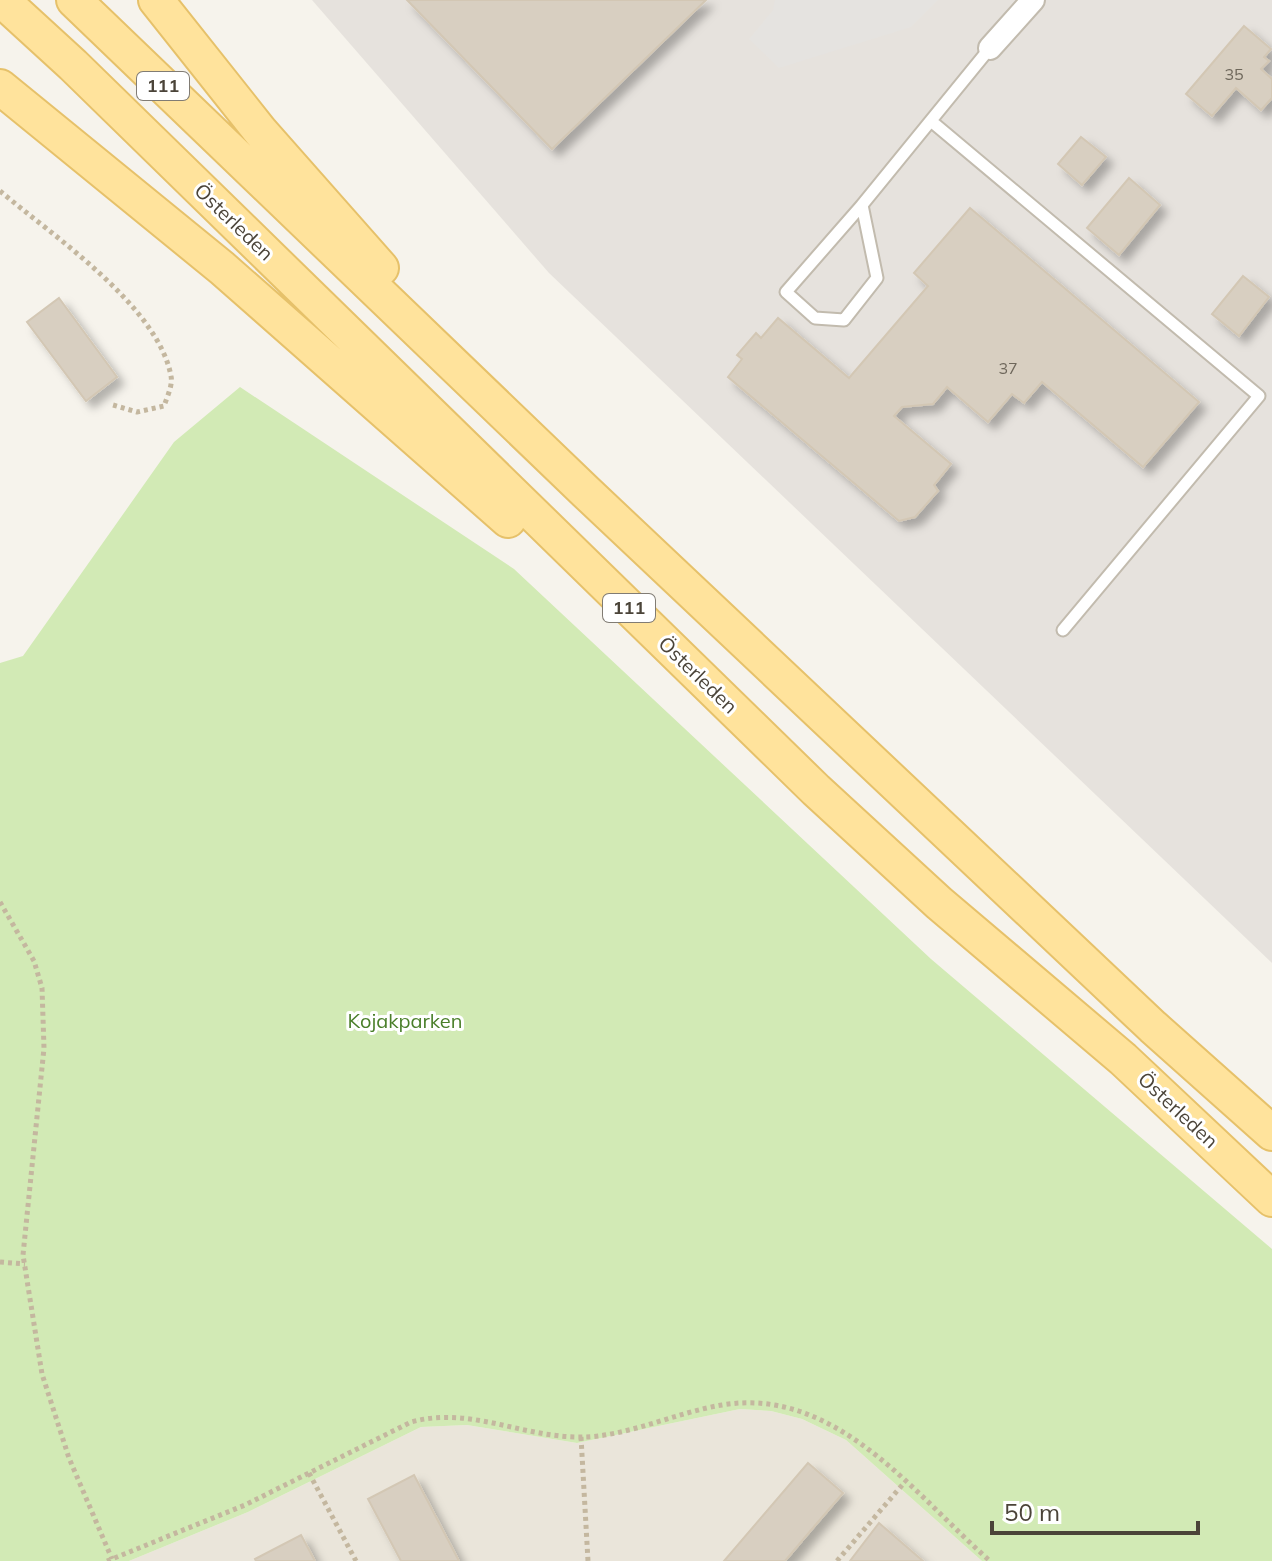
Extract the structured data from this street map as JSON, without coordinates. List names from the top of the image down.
{
  "streets": {
    "main road": ["111", "Österleden"]
  },
  "parks": ["Kojakparken"],
  "house_numbers": ["35", "37"],
  "scale_bar": "50 m"
}
